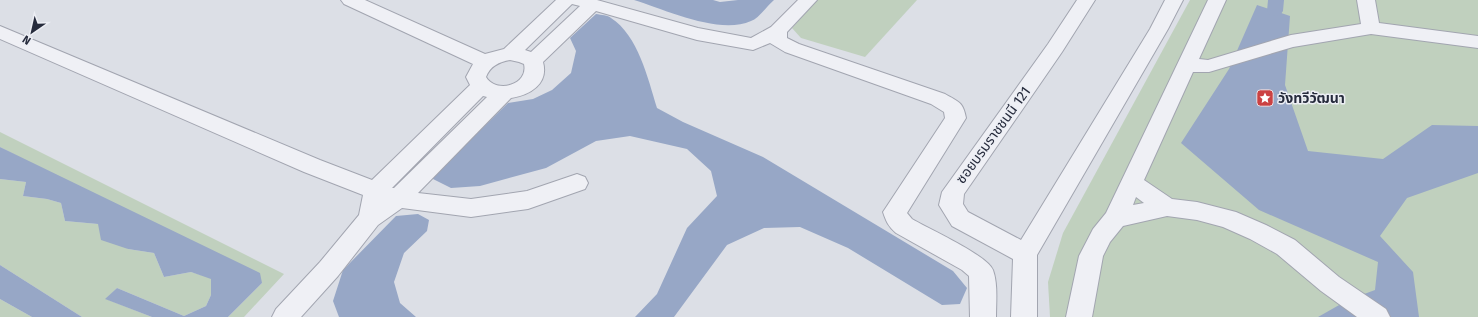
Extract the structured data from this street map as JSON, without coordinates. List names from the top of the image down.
{
  "streets": {
    "street": ["ซอยบรมราชชนนี 121"]
  },
  "places": {
    "place": ["วังทวีวัฒนา"]
  },
  "north": "bottom left"
}
